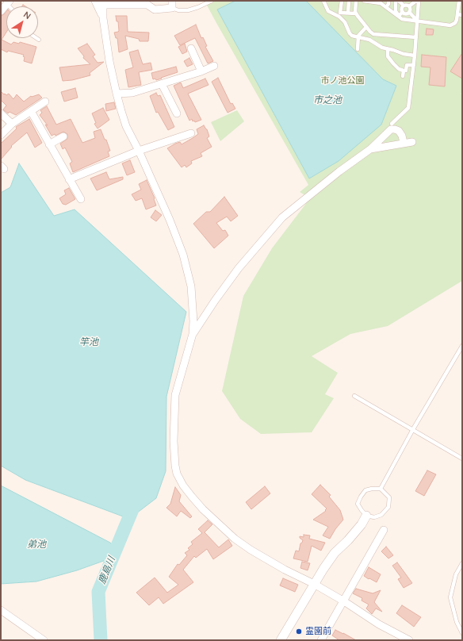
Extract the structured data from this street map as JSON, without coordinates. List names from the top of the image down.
{
  "water": [
    "市之池",
    "竿池",
    "弟池",
    "鹿島川"
  ],
  "parks": ["市ノ池公園"],
  "places": ["霊園前"],
  "north": "top right"
}
